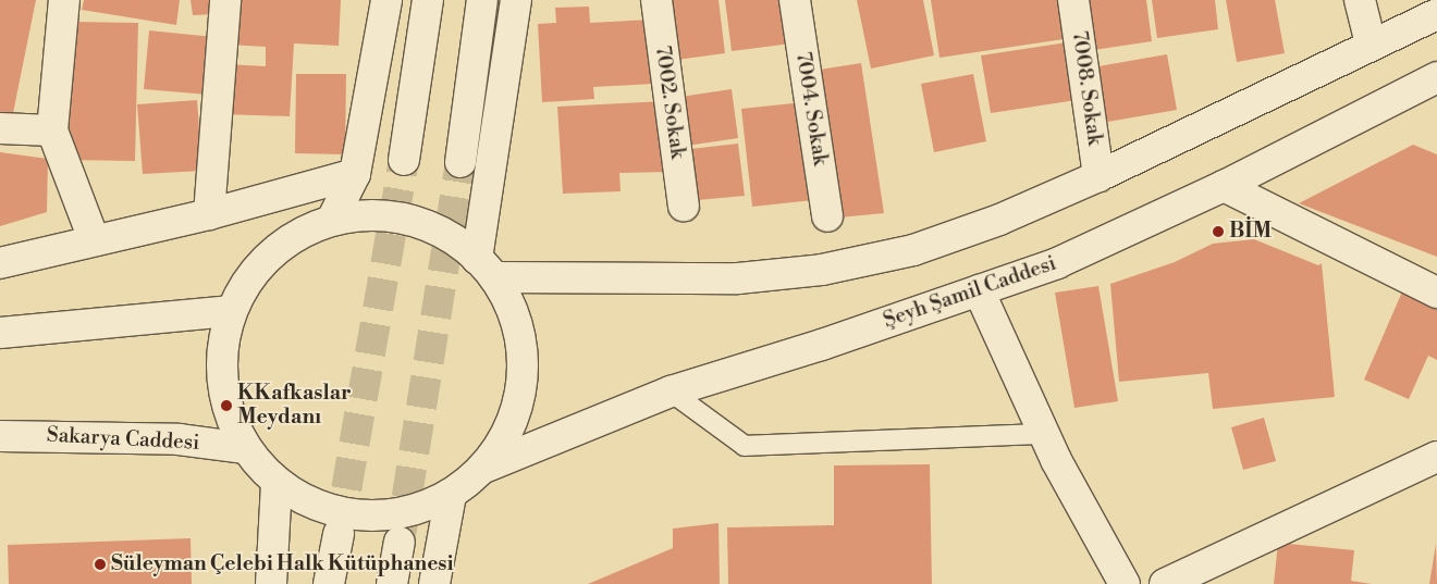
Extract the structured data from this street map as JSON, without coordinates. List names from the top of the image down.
{
  "streets": {
    "main road": [
      "7008. Sokak",
      "7002. Sokak",
      "7004. Sokak",
      "Şeyh Şamil Caddesi",
      "Sakarya Caddesi"
    ]
  },
  "places": ["BİM", "KKafkaslar Meydanı", "Süleyman Çelebi Halk Kütüphanesi"]
}
